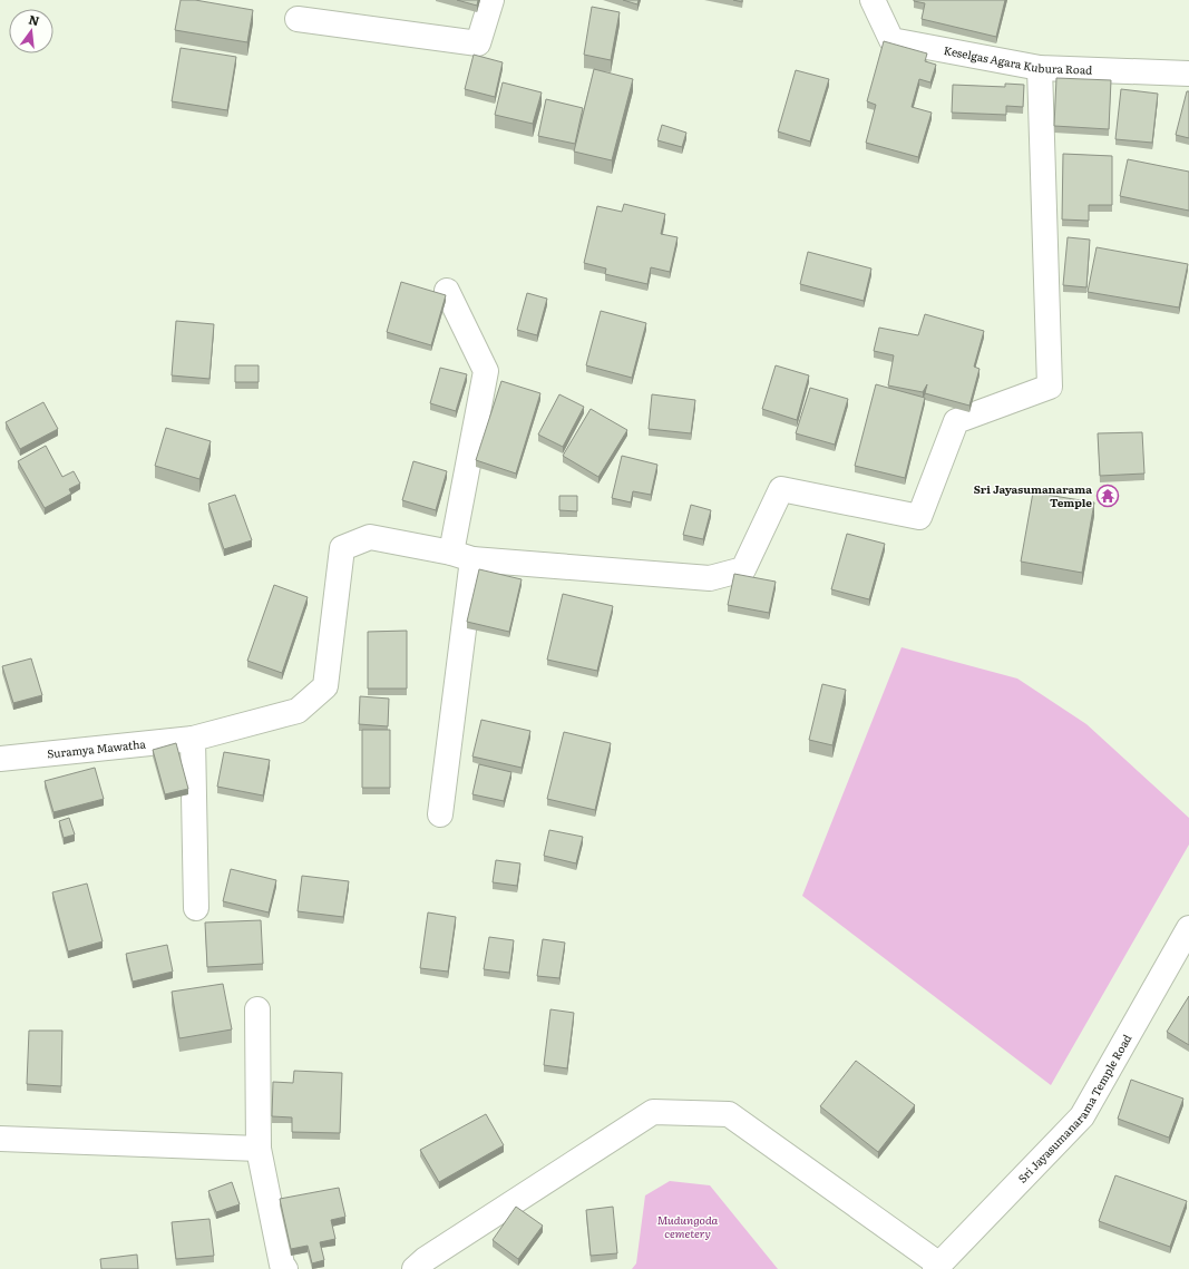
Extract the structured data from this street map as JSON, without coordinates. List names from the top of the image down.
{
  "streets": {
    "street": ["Keselgas Agara Kubura Road", "Suramya Mawatha", "Sri Jayasumanarama Temple Road"]
  },
  "parks": ["Mudungoda cemetery"],
  "places": {
    "temple": ["Sri Jayasumanarama Temple"]
  },
  "north": "top"
}
